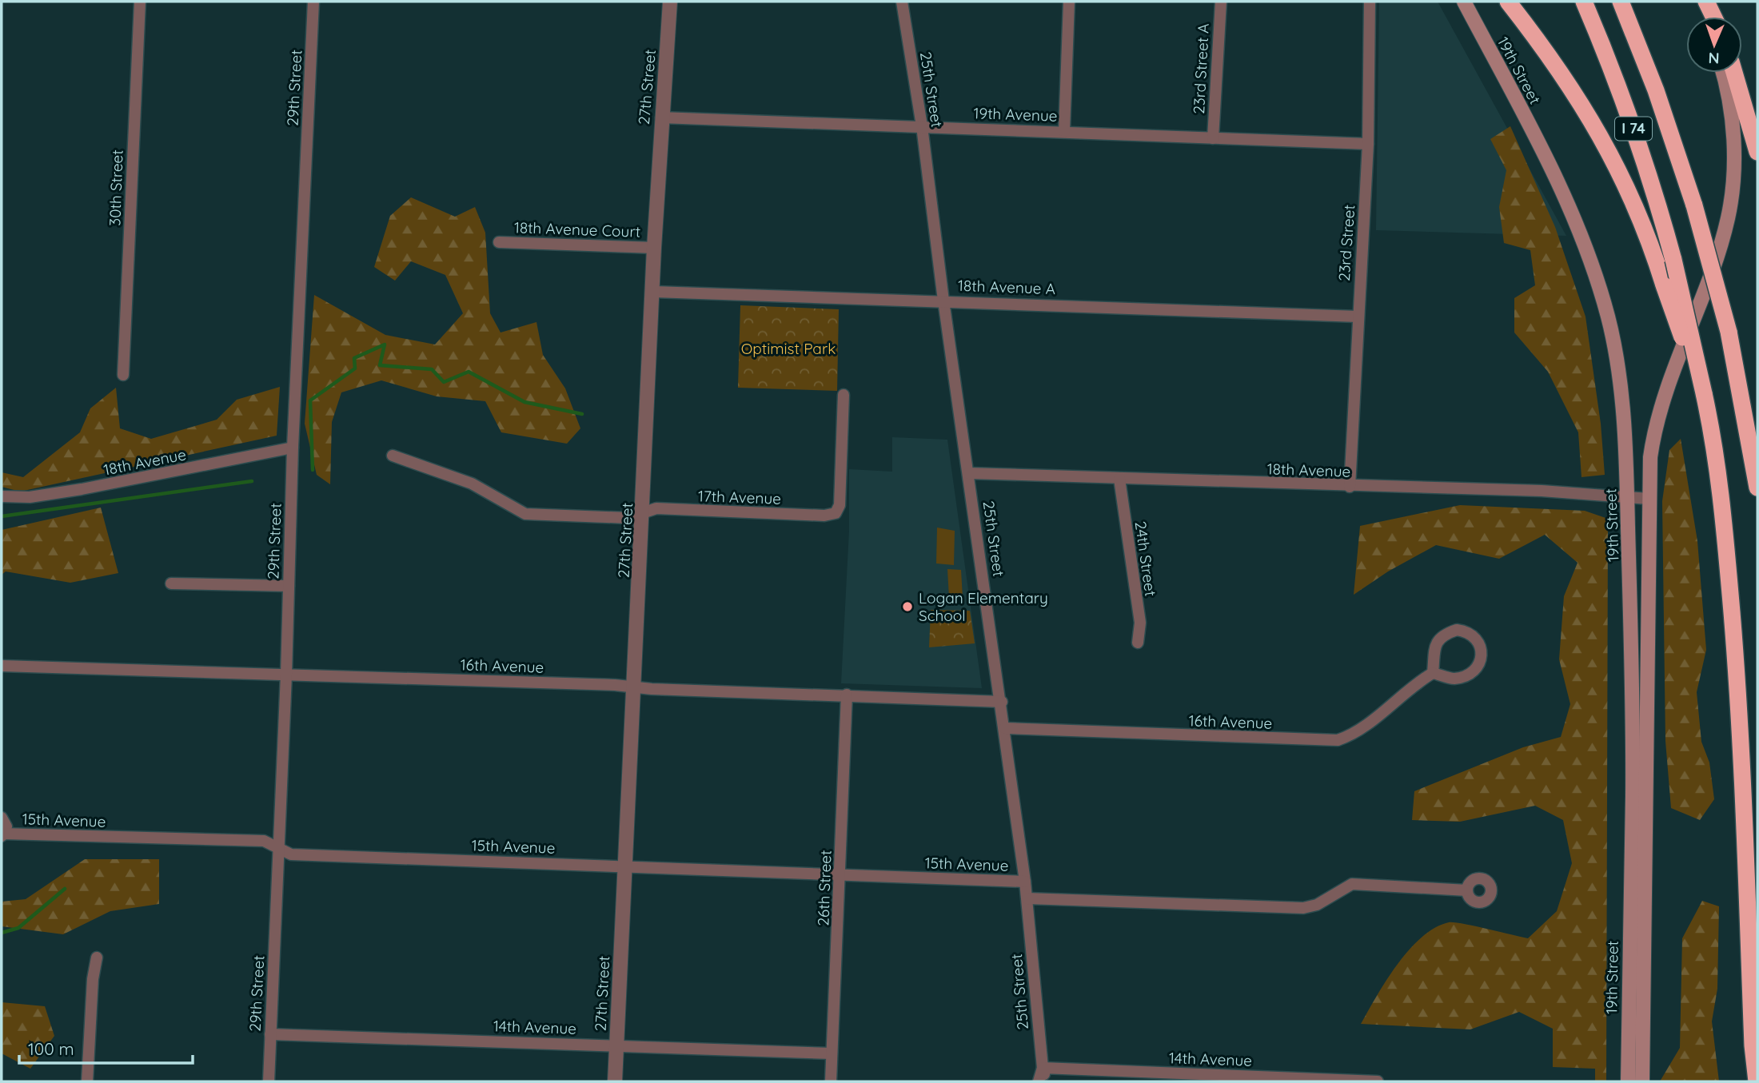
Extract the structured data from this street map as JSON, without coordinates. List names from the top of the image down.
{
  "streets": {
    "highway": ["I 74"],
    "main road": ["19th Street"],
    "street": [
      "23rd Street A",
      "27th Street",
      "29th Street",
      "25th Street",
      "19th Avenue",
      "30th Street",
      "18th Avenue Court",
      "23rd Street",
      "18th Avenue A",
      "18th Avenue",
      "17th Avenue",
      "24th Street",
      "16th Avenue",
      "15th Avenue",
      "26th Street",
      "14th Avenue"
    ]
  },
  "crossings": [
    ["23rd Street A", "19th Avenue"],
    ["19th Street", "18th Avenue"],
    ["27th Street", "19th Avenue"],
    ["27th Street", "18th Avenue Court"],
    ["27th Street", "18th Avenue A"],
    ["27th Street", "17th Avenue"],
    ["27th Street", "16th Avenue"],
    ["27th Street", "15th Avenue"],
    ["27th Street", "14th Avenue"],
    ["29th Street", "18th Avenue"],
    ["29th Street", "16th Avenue"],
    ["29th Street", "15th Avenue"],
    ["29th Street", "14th Avenue"],
    ["25th Street", "19th Avenue"],
    ["25th Street", "18th Avenue A"],
    ["25th Street", "18th Avenue"],
    ["25th Street", "16th Avenue"],
    ["25th Street", "15th Avenue"],
    ["25th Street", "14th Avenue"],
    ["19th Avenue", "23rd Street"],
    ["23rd Street", "18th Avenue A"],
    ["23rd Street", "18th Avenue"],
    ["18th Avenue", "24th Street"],
    ["16th Avenue", "26th Street"],
    ["15th Avenue", "26th Street"],
    ["26th Street", "14th Avenue"]
  ],
  "parks": ["Optimist Park"],
  "places": ["Logan Elementary School"],
  "scale_bar": "100 m",
  "north": "bottom"
}
